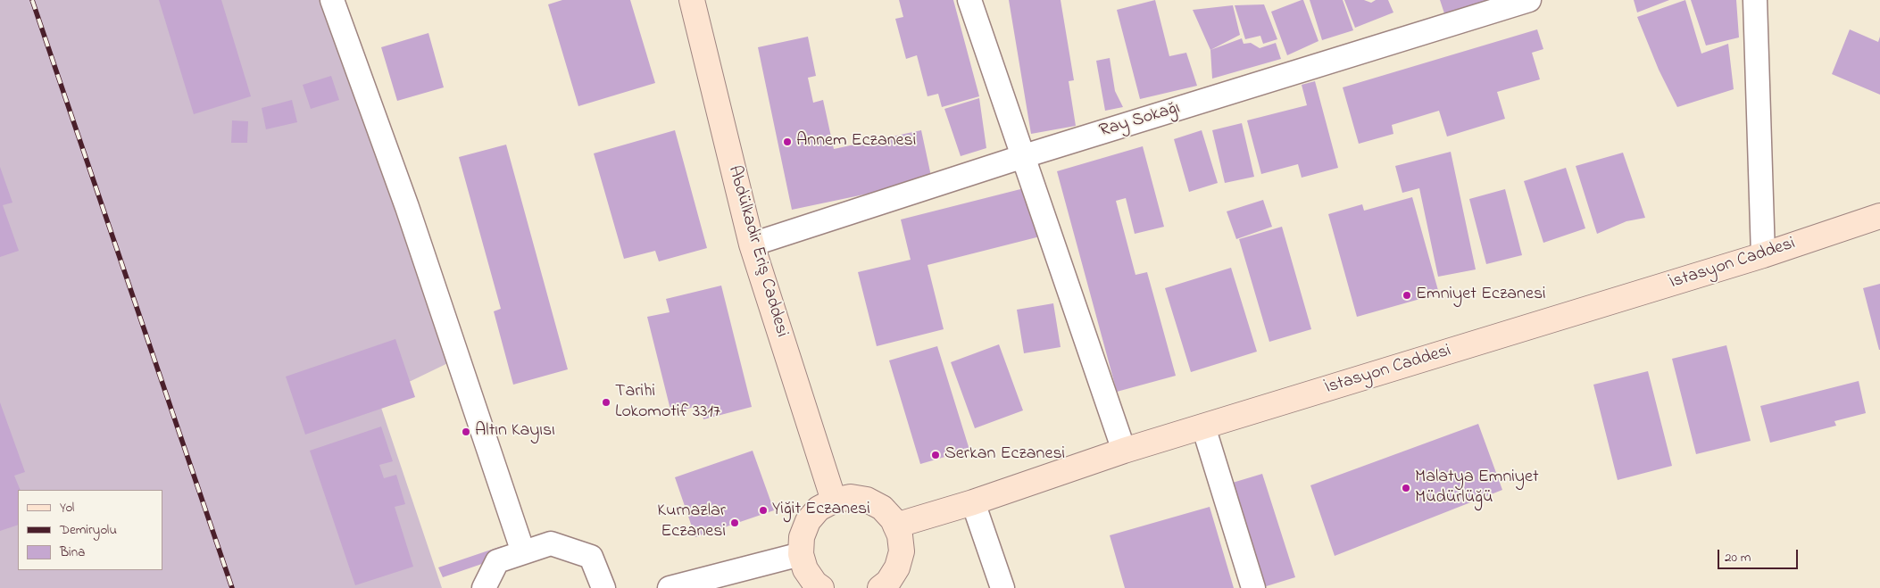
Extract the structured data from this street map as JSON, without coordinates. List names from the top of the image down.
{
  "streets": {
    "main road": ["Abdülkadir Eriş Caddesi", "İstasyon Caddesi"],
    "street": ["Ray Sokağı"]
  },
  "crossings": [
    ["Ray Sokağı", "Abdülkadir Eriş Caddesi"]
  ],
  "places": [
    "Annem Eczanesi",
    "Emniyet Eczanesi",
    "Tarihi Lokomotif 3317",
    "Altın Kayısı",
    "Serkan Eczanesi",
    "Malatya Emniyet Müdürlüğü",
    "Yiğit Eczanesi",
    "Kurnazlar Eczanesi"
  ],
  "legend": ["Yol", "Demiryolu", "Bina"],
  "scale_bar": "20 m"
}
